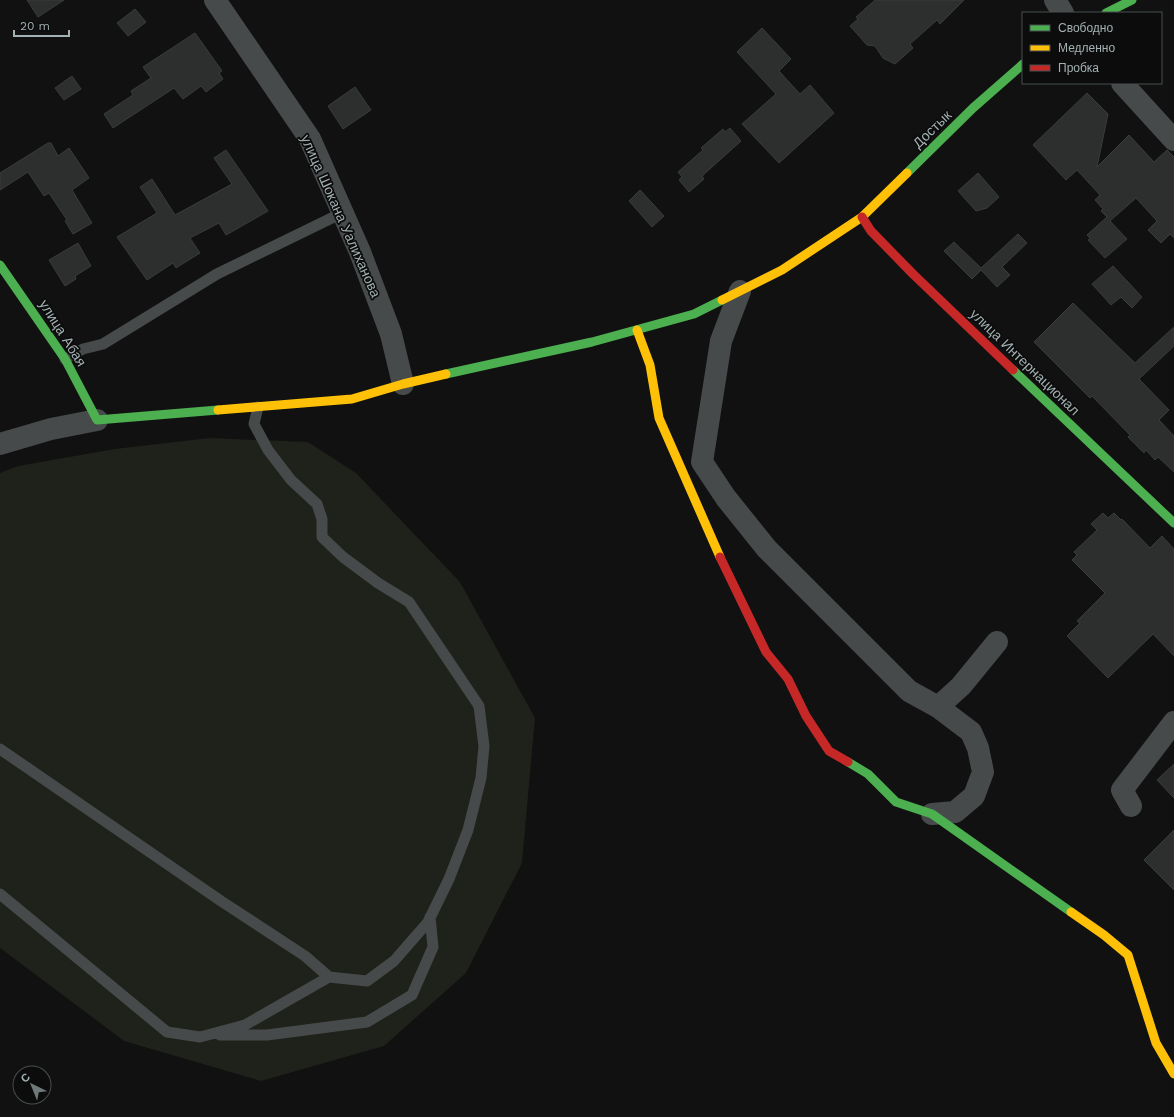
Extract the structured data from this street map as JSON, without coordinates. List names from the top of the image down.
{
  "streets": {
    "street": [
      "Достык",
      "улица Шокана Уалиханова",
      "улица Абая",
      "улица Интернационал"
    ]
  },
  "crossings": [
    ["Достык", "улица Шокана Уалиханова"],
    ["Достык", "улица Абая"],
    ["Достык", "улица Интернационал"]
  ],
  "legend": ["Свободно", "Медленно", "Пробка"],
  "scale_bar": "20 m",
  "north": "top left"
}
